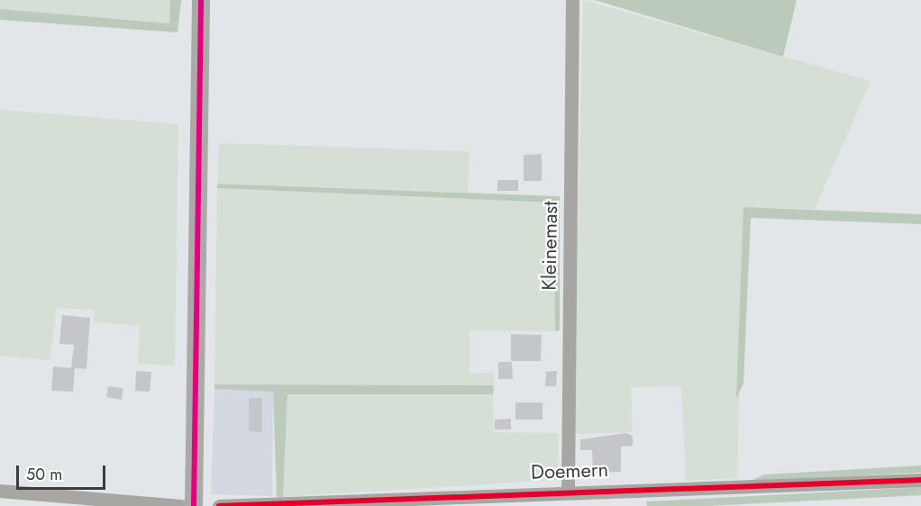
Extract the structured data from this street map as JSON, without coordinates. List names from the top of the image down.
{
  "streets": {
    "street": ["Kleinemast", "Doemern"]
  },
  "crossings": [
    ["Kleinemast", "Doemern"]
  ],
  "scale_bar": "50 m"
}
